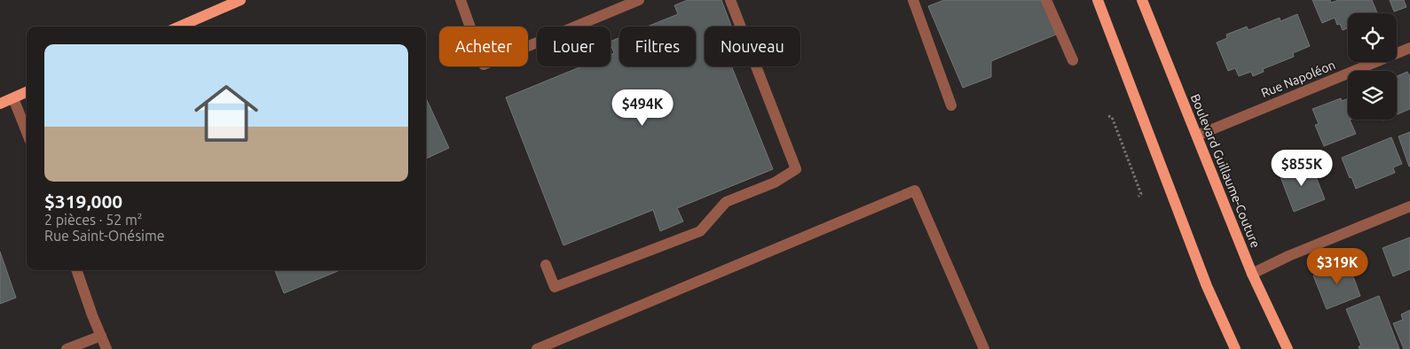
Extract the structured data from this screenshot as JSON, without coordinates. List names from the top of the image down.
{
  "streets": {
    "main road": ["Boulevard Guillaume-Couture"],
    "street": ["Rue Napoléon"]
  },
  "crossings": [
    ["Rue Napoléon", "Boulevard Guillaume-Couture"]
  ],
  "page": {
    "chip": [
      "Acheter",
      "Louer",
      "Filtres",
      "Nouveau"
    ],
    "list": [
      {
        "name": "$319,000",
        "note": "2 pièces · 52 m² · Rue Saint-Onésime"
      }
    ],
    "price": ["$494K", "$855K", "$319K"]
  }
}
